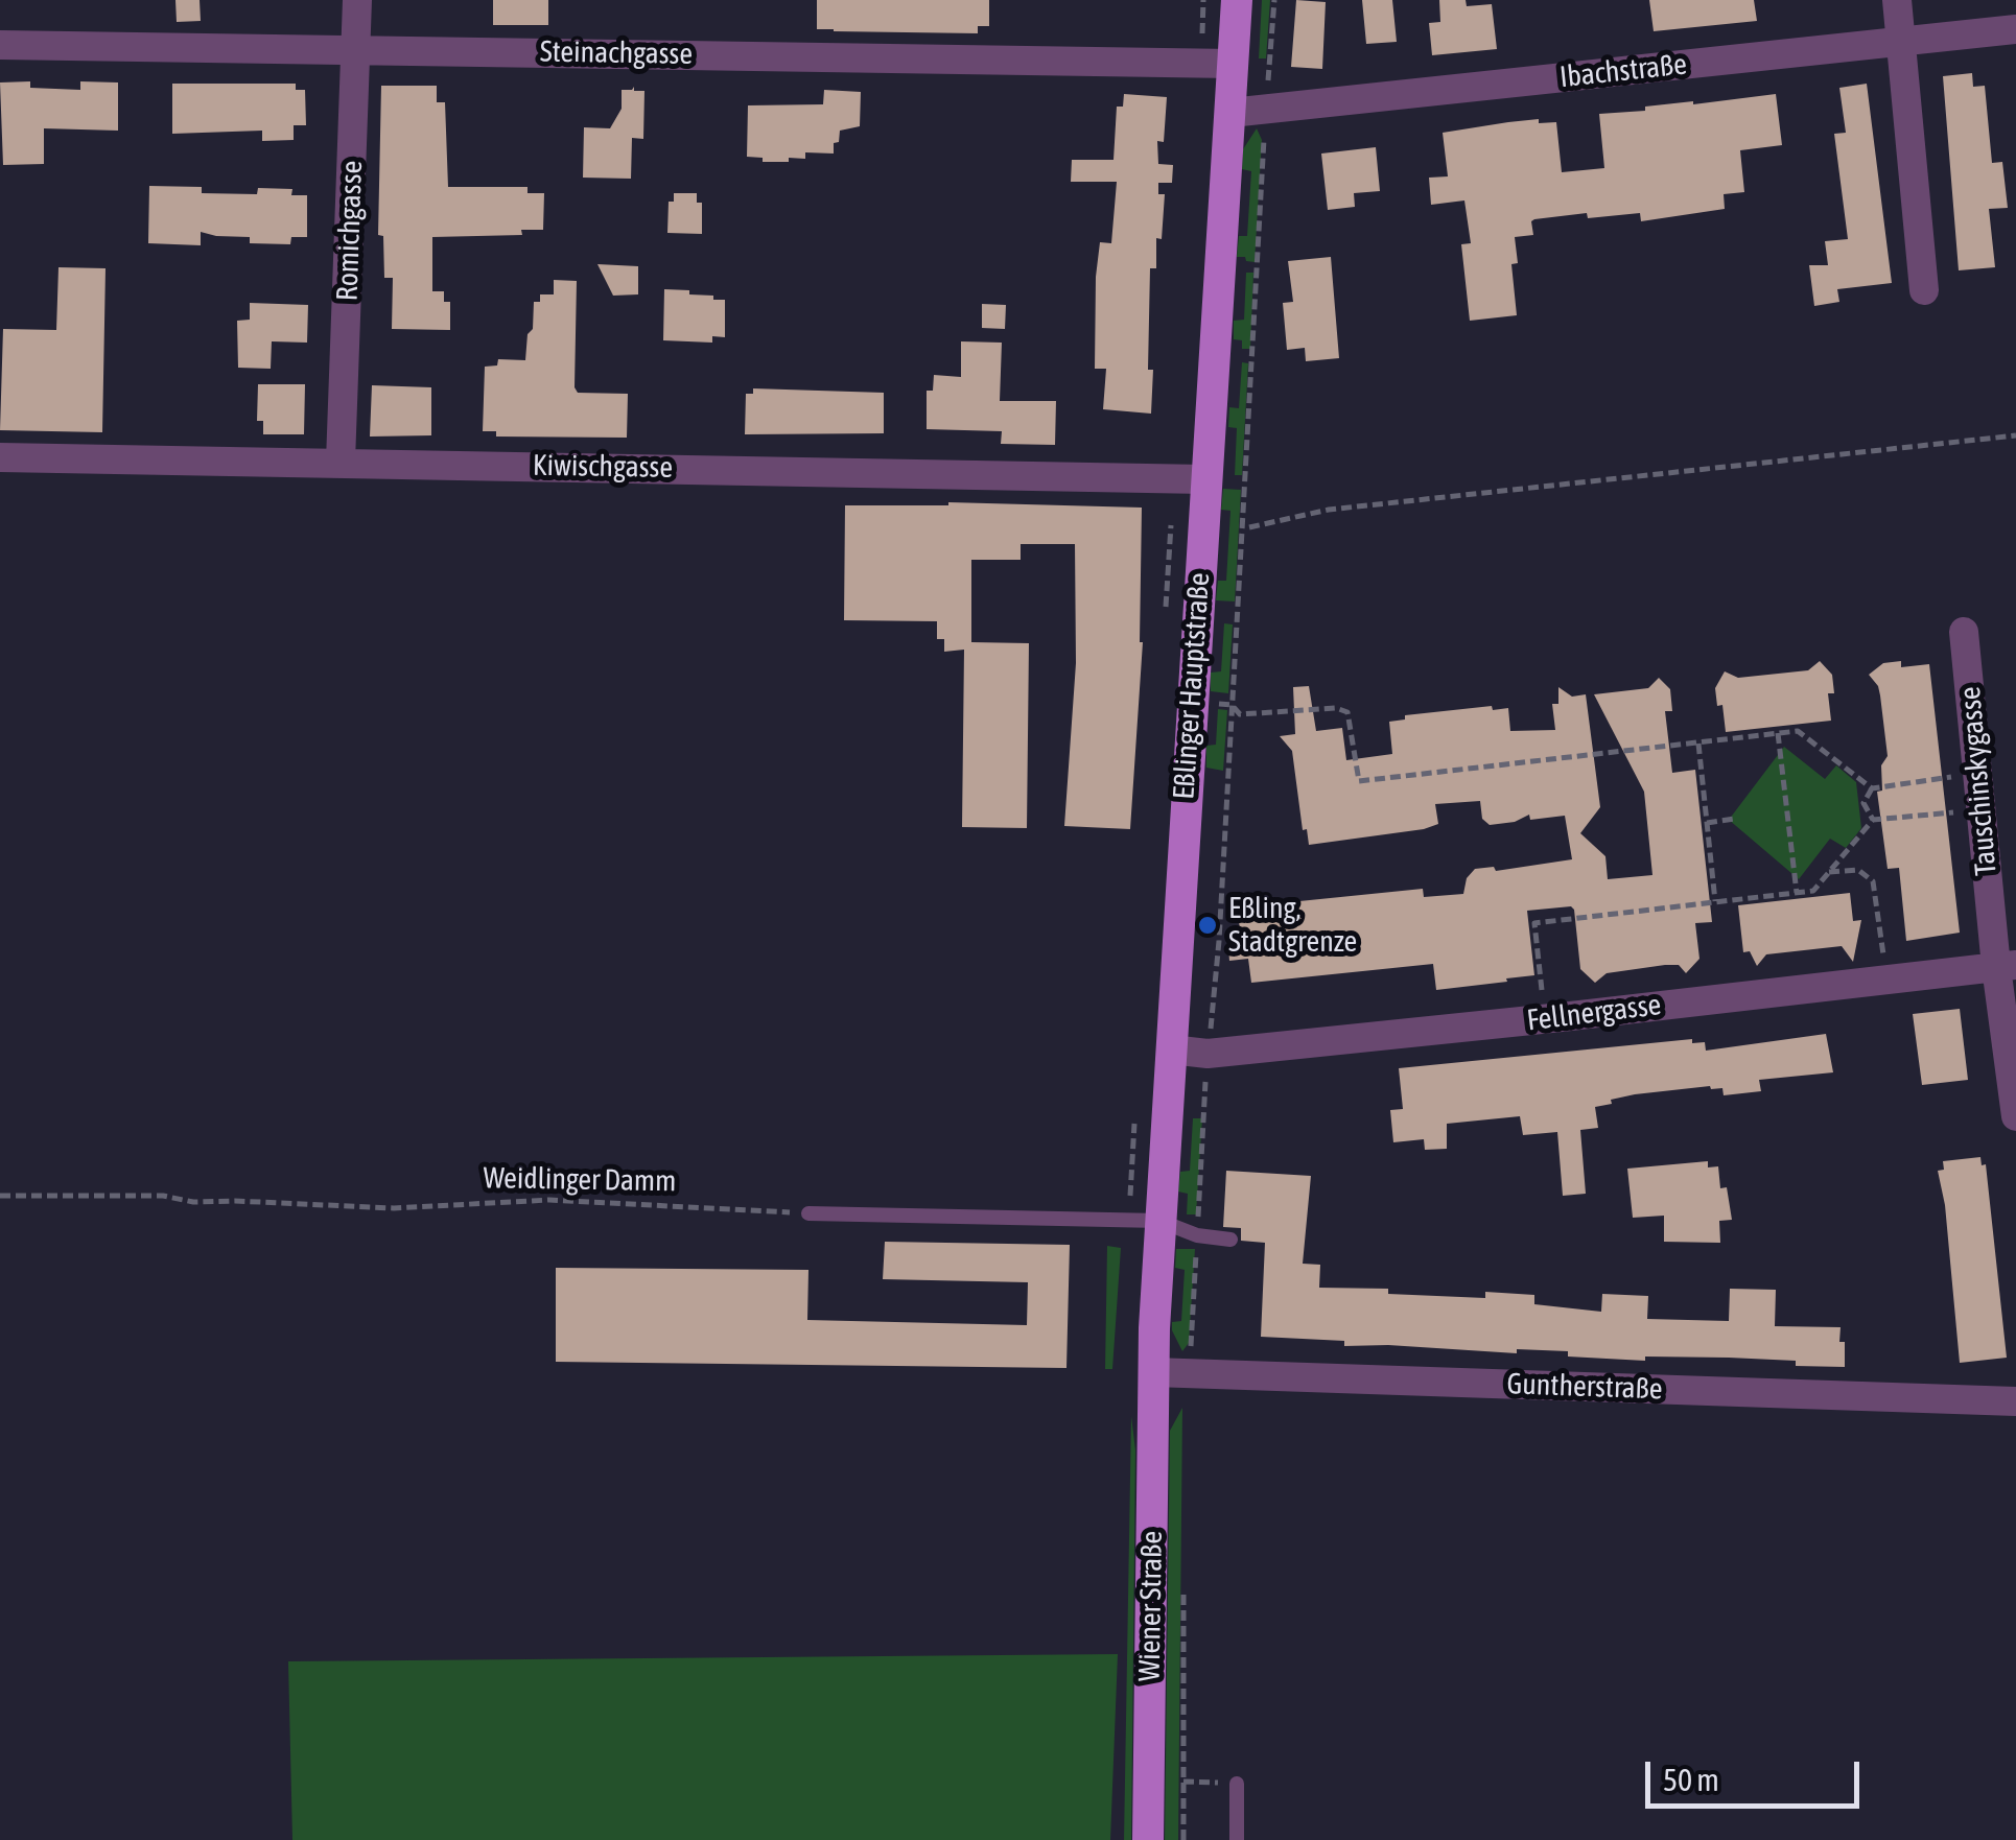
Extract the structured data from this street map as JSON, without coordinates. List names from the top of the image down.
{
  "streets": {
    "main road": ["Eßlinger Hauptstraße", "Wiener Straße"],
    "street": [
      "Steinachgasse",
      "Ibachstraße",
      "Romichgasse",
      "Kiwischgasse",
      "Tauschinskygasse",
      "Fellnergasse",
      "Guntherstraße"
    ],
    "path": ["Weidlinger Damm"]
  },
  "crossings": [
    ["Steinachgasse", "Romichgasse"],
    ["Steinachgasse", "Eßlinger Hauptstraße"],
    ["Ibachstraße", "Eßlinger Hauptstraße"],
    ["Romichgasse", "Kiwischgasse"],
    ["Kiwischgasse", "Eßlinger Hauptstraße"],
    ["Eßlinger Hauptstraße", "Fellnergasse"],
    ["Eßlinger Hauptstraße", "Guntherstraße"],
    ["Eßlinger Hauptstraße", "Wiener Straße"],
    ["Tauschinskygasse", "Fellnergasse"],
    ["Guntherstraße", "Wiener Straße"]
  ],
  "places": ["Eßling, Stadtgrenze"],
  "scale_bar": "50 m"
}
